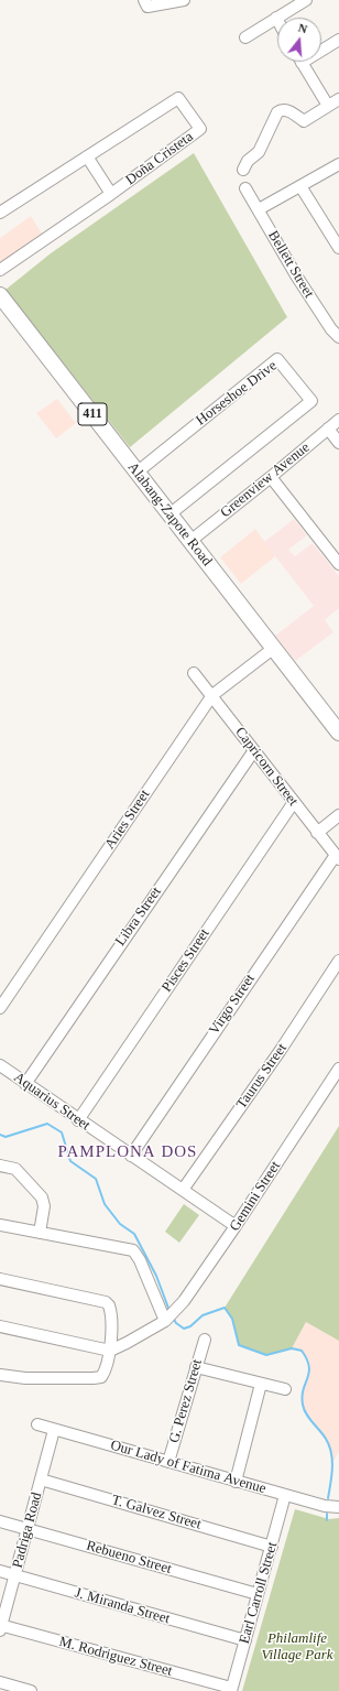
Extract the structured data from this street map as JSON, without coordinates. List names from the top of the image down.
{
  "streets": {
    "highway": ["411", "Alabang-Zapote Road"],
    "street": [
      "Doña Cristeta",
      "Bellett Street",
      "Horseshoe Drive",
      "Greenview Avenue",
      "Capricorn Street",
      "Aries Street",
      "Libra Street",
      "Pisces Street",
      "Virgo Street",
      "Taurus Street",
      "Aquarius Street",
      "Gemini Street",
      "G. Perez Street",
      "Our Lady of Fatima Avenue",
      "T. Galvez Street",
      "Padriga Road",
      "Rebueno Street",
      "Earl Carroll Street",
      "J. Miranda Street",
      "M. Rodriguez Street"
    ]
  },
  "crossings": [
    ["Horseshoe Drive", "Alabang-Zapote Road"],
    ["Greenview Avenue", "Alabang-Zapote Road"],
    ["Alabang-Zapote Road", "Aries Street"],
    ["Capricorn Street", "Aries Street"],
    ["Capricorn Street", "Libra Street"],
    ["Capricorn Street", "Pisces Street"],
    ["Capricorn Street", "Virgo Street"],
    ["Libra Street", "Aquarius Street"],
    ["Pisces Street", "Aquarius Street"],
    ["Virgo Street", "Aquarius Street"],
    ["Taurus Street", "Aquarius Street"],
    ["Aquarius Street", "Gemini Street"],
    ["G. Perez Street", "Our Lady of Fatima Avenue"],
    ["Our Lady of Fatima Avenue", "Padriga Road"],
    ["Our Lady of Fatima Avenue", "Earl Carroll Street"],
    ["T. Galvez Street", "Padriga Road"],
    ["T. Galvez Street", "Earl Carroll Street"],
    ["Padriga Road", "Rebueno Street"],
    ["Padriga Road", "J. Miranda Street"],
    ["Padriga Road", "M. Rodriguez Street"],
    ["Rebueno Street", "Earl Carroll Street"],
    ["Earl Carroll Street", "J. Miranda Street"],
    ["Earl Carroll Street", "M. Rodriguez Street"]
  ],
  "districts": ["PAMPLONA DOS"],
  "parks": ["Philamlife Village Park"],
  "north": "top"
}
